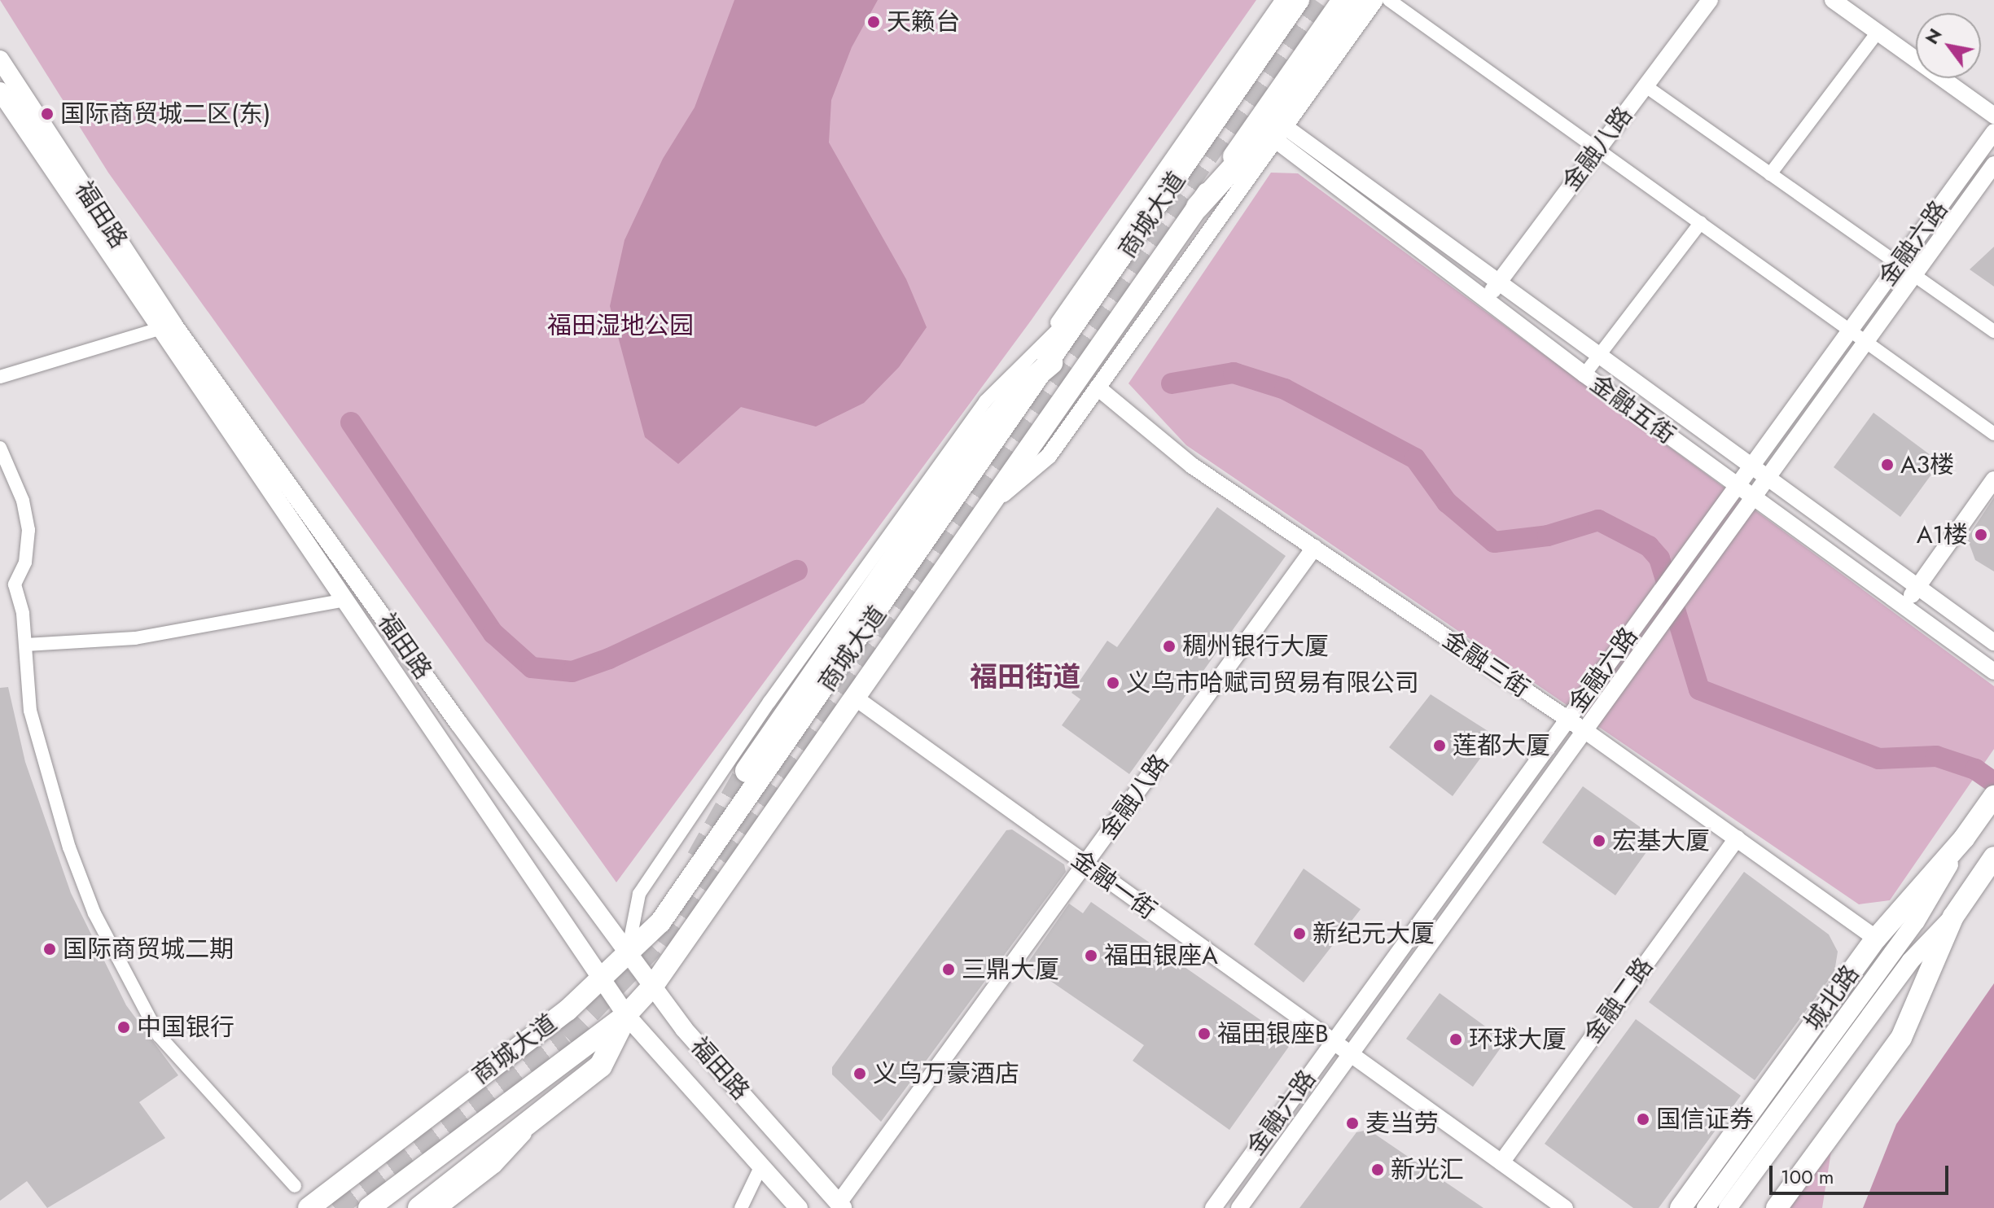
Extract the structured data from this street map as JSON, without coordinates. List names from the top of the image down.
{
  "streets": {
    "main road": ["福田路", "商城大道", "城北路"],
    "street": [
      "金融八路",
      "金融六路",
      "金融五街",
      "金融三街",
      "金融一街",
      "金融二路"
    ]
  },
  "crossings": [
    ["金融八路", "福田路"],
    ["金融八路", "金融五街"],
    ["金融八路", "金融三街"],
    ["金融八路", "金融一街"],
    ["福田路", "商城大道"],
    ["商城大道", "金融一街"],
    ["金融六路", "金融五街"],
    ["金融六路", "金融三街"],
    ["金融六路", "金融一街"],
    ["金融三街", "城北路"],
    ["金融三街", "金融二路"],
    ["金融一街", "金融二路"]
  ],
  "districts": ["福田街道"],
  "parks": ["福田湿地公园"],
  "places": [
    "天籁台",
    "国际商贸城二区(东)",
    "A3楼",
    "A1楼",
    "稠州银行大厦",
    "义乌市哈赋司贸易有限公司",
    "莲都大厦",
    "宏基大厦",
    "新纪元大厦",
    "国际商贸城二期",
    "福田银座A",
    "三鼎大厦",
    "中国银行",
    "福田银座B",
    "环球大厦",
    "义乌万豪酒店",
    "国信证券",
    "麦当劳",
    "新光汇"
  ],
  "scale_bar": "100 m",
  "north": "top left"
}
